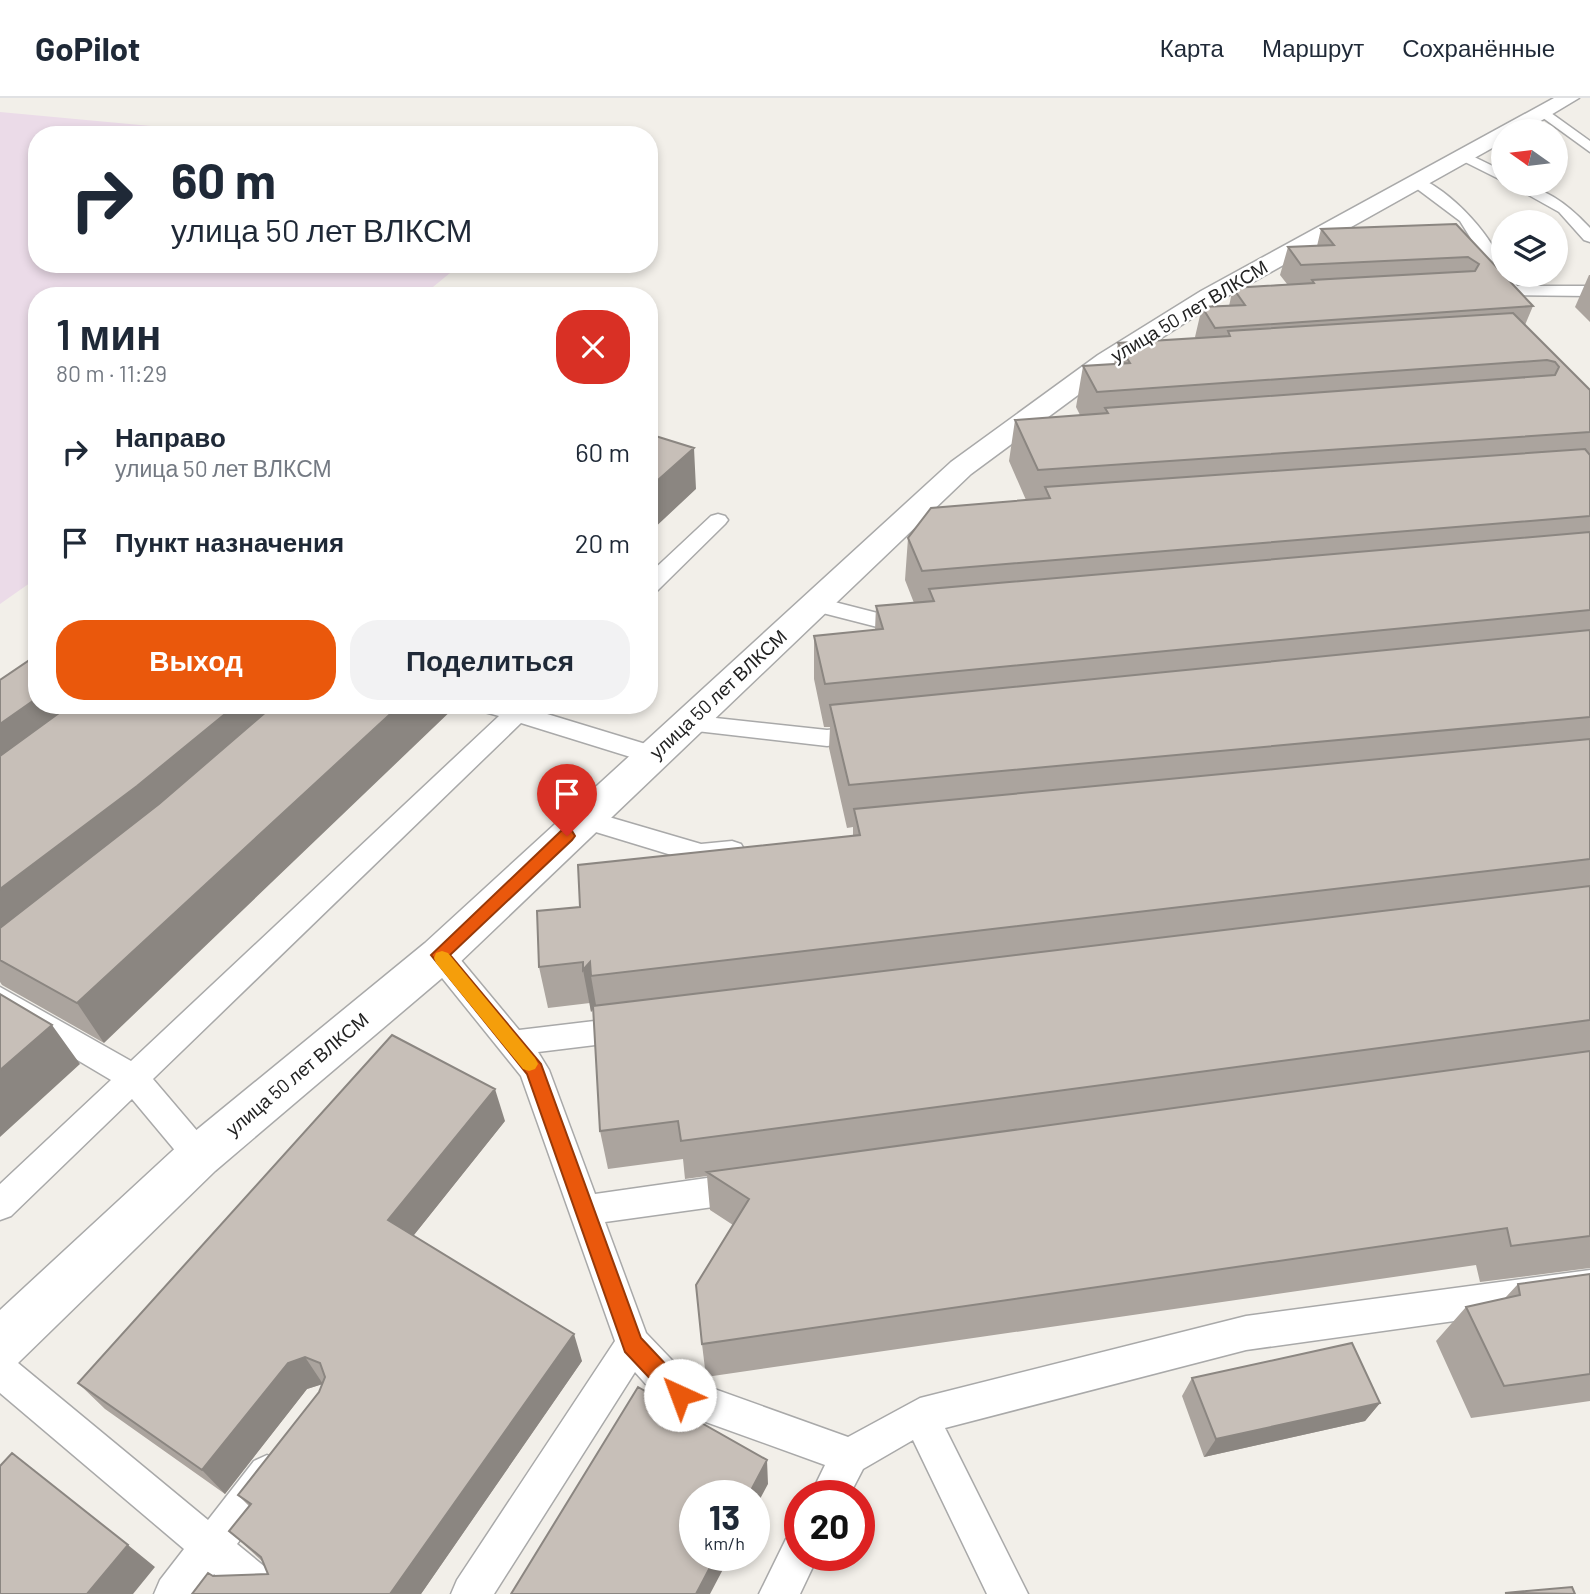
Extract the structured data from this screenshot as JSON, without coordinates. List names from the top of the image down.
{
  "streets": {
    "street": ["улица 50 лет ВЛКСМ"]
  },
  "north": "left",
  "page": {
    "header": "GoPilot",
    "nav": ["Карта", "Маршрут", "Сохранённые"],
    "turn": ["60 m", "улица 50 лет ВЛКСМ"],
    "heading": ["1 мин", "80 m · 11:29"],
    "list": [
      {
        "name": "Направо",
        "note": "улица 50 лет ВЛКСМ",
        "value": "60 m"
      },
      {
        "name": "Пункт назначения",
        "value": "20 m"
      }
    ],
    "buttons": ["Выход", "Поделиться"],
    "speed": "13 km/h",
    "limit": "20"
  }
}
